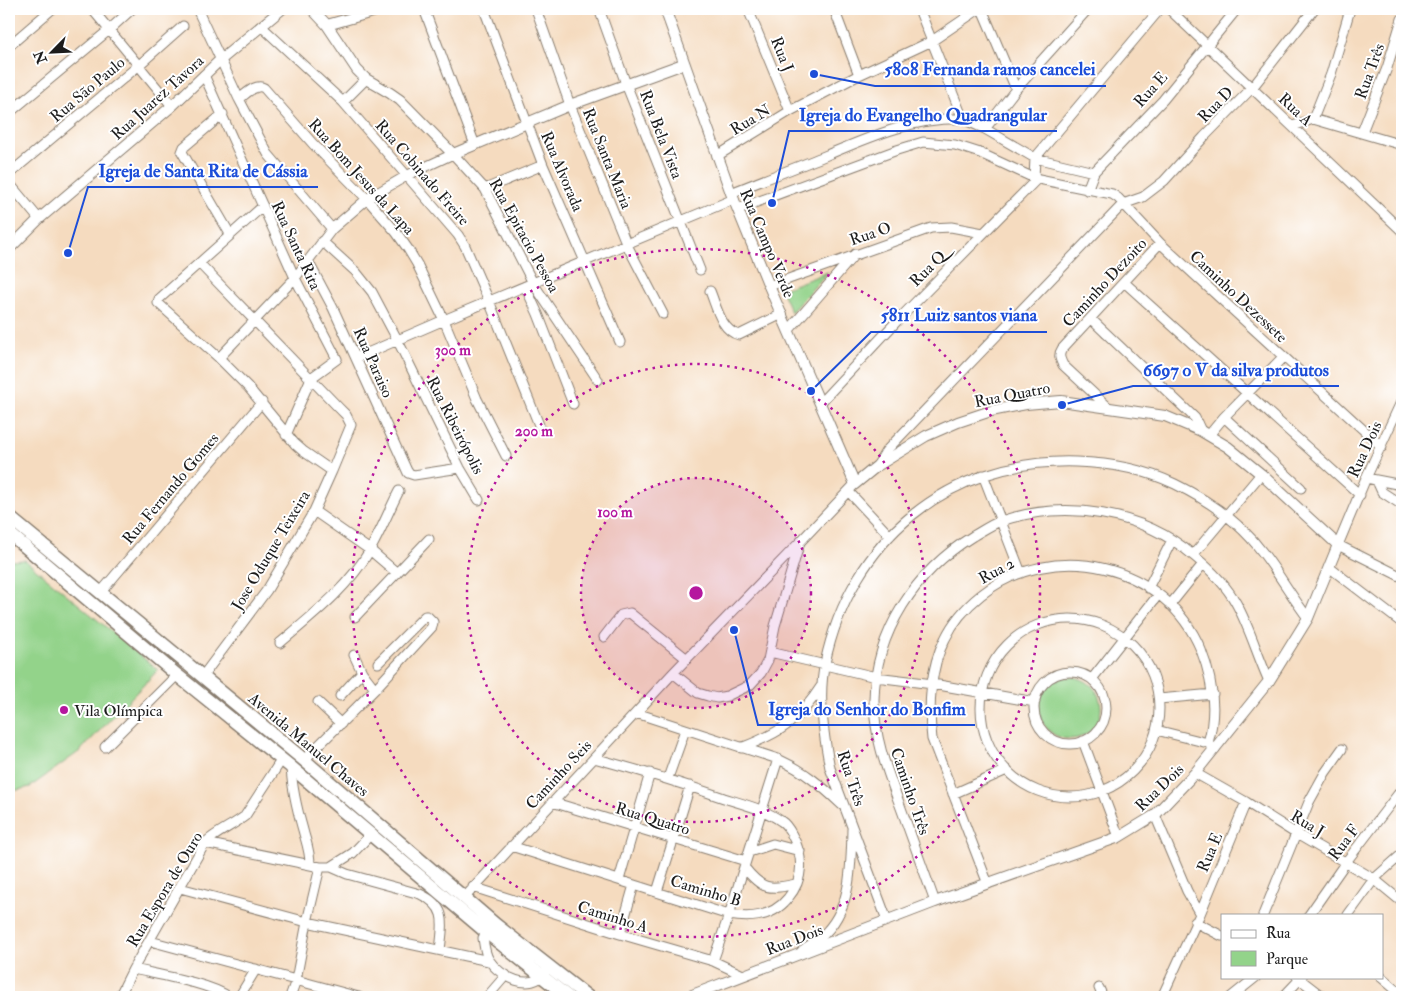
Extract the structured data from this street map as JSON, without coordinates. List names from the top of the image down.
{
  "streets": {
    "main road": ["Avenida Manuel Chaves"],
    "street": [
      "Rua J",
      "Rua Três",
      "Rua São Paulo",
      "Rua E",
      "Rua Juarez Tavora",
      "Rua D",
      "Rua A",
      "Rua N",
      "Rua Bela Vista",
      "Rua Santa Maria",
      "Rua Alvorada",
      "Rua Cobinado Freire",
      "Rua Bom Jesus da Lapa",
      "Rua O",
      "Rua Epitacio Pessoa",
      "Rua Campo Verde",
      "Rua Santa Rita",
      "Rua Q",
      "Caminho Dezoito",
      "Caminho Dezessete",
      "Rua Paraiso",
      "Rua Quatro",
      "Rua Ribeirópolis",
      "Rua Dois",
      "Rua Fernando Gomes",
      "Jose Oduque Teixeira",
      "Rua 2",
      "Caminho Seis",
      "Caminho Três",
      "Rua F",
      "Rua Espora de Ouro",
      "Caminho B",
      "Caminho A"
    ]
  },
  "crossings": [
    ["Rua J", "Rua E"],
    ["Rua J", "Rua N"],
    ["Rua J", "Rua Dois"],
    ["Rua J", "Rua F"],
    ["Rua Três", "Rua Dois"],
    ["Rua E", "Rua A"],
    ["Rua E", "Caminho Dezessete"],
    ["Rua E", "Rua Dois"],
    ["Rua Juarez Tavora", "Rua Cobinado Freire"],
    ["Rua Juarez Tavora", "Rua Santa Rita"],
    ["Rua D", "Rua A"],
    ["Rua D", "Caminho Dezessete"],
    ["Rua N", "Rua Campo Verde"],
    ["Rua O", "Rua Campo Verde"],
    ["Rua O", "Rua Q"],
    ["Rua Campo Verde", "Rua Q"],
    ["Rua Campo Verde", "Caminho Dezessete"],
    ["Rua Campo Verde", "Rua Quatro"],
    ["Rua Campo Verde", "Caminho Seis"],
    ["Rua Santa Rita", "Rua Paraiso"],
    ["Rua Santa Rita", "Jose Oduque Teixeira"],
    ["Rua Q", "Caminho Dezessete"],
    ["Caminho Dezoito", "Caminho Dezessete"],
    ["Caminho Dezoito", "Rua Quatro"],
    ["Caminho Dezessete", "Rua Dois"],
    ["Rua Paraiso", "Rua Ribeirópolis"],
    ["Rua Quatro", "Rua Dois"],
    ["Rua Quatro", "Caminho Seis"],
    ["Rua Quatro", "Caminho B"],
    ["Rua Dois", "Rua 2"],
    ["Rua Dois", "Caminho Três"],
    ["Rua Dois", "Caminho A"],
    ["Rua Fernando Gomes", "Avenida Manuel Chaves"],
    ["Jose Oduque Teixeira", "Avenida Manuel Chaves"],
    ["Avenida Manuel Chaves", "Caminho Seis"],
    ["Avenida Manuel Chaves", "Rua Espora de Ouro"],
    ["Avenida Manuel Chaves", "Caminho A"],
    ["Caminho Seis", "Caminho B"],
    ["Caminho Seis", "Caminho A"]
  ],
  "places": [
    "5808 Fernanda ramos cancelei",
    "Igreja do Evangelho Quadrangular",
    "Igreja de Santa Rita de Cássia",
    "5811 Luiz santos viana",
    "6697 o V da silva produtos",
    "Igreja do Senhor do Bonfim",
    "Vila Olímpica"
  ],
  "legend": ["Rua", "Parque"],
  "north": "bottom left",
  "rings": ["300 m", "200 m", "100 m"]
}
